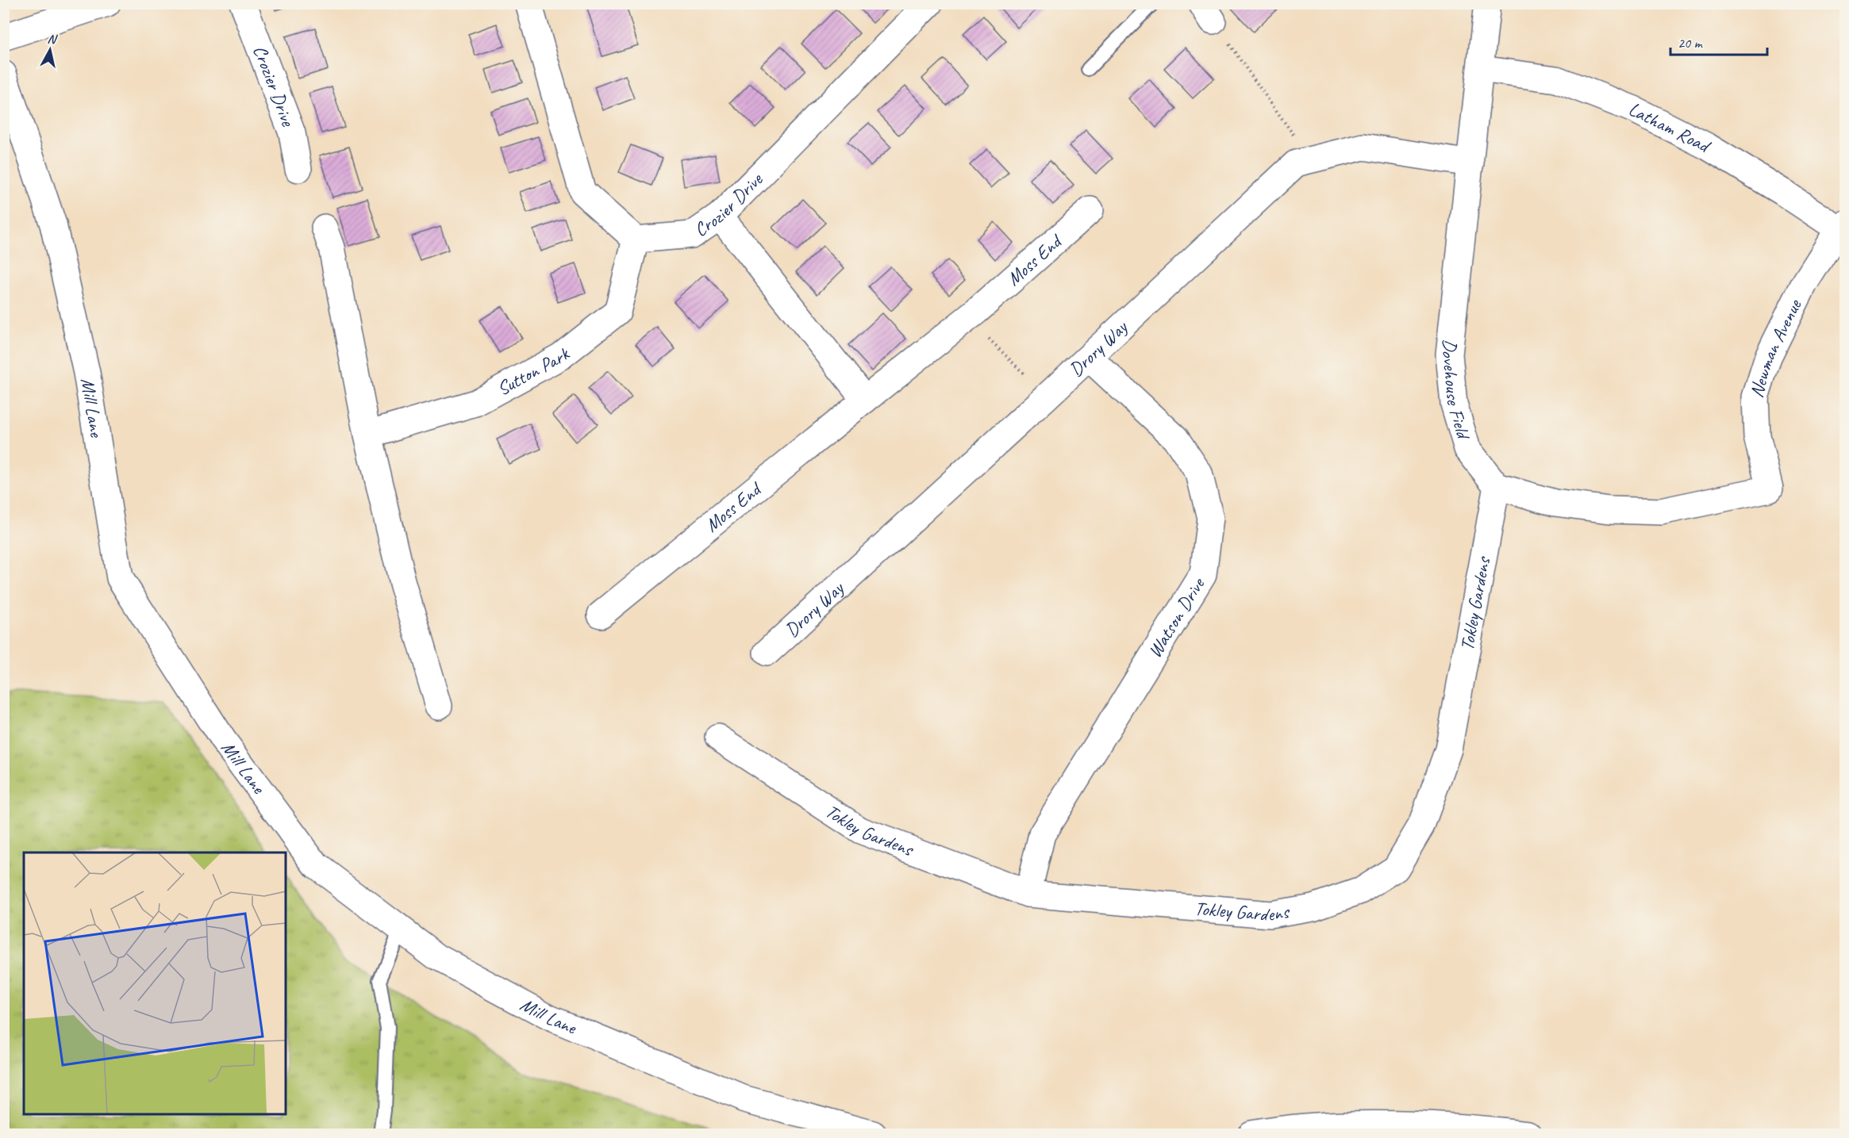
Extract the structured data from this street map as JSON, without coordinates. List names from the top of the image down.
{
  "streets": {
    "street": [
      "Crozier Drive",
      "Latham Road",
      "Moss End",
      "Drory Way",
      "Newman Avenue",
      "Sutton Park",
      "Dovehouse Field",
      "Mill Lane",
      "Tokley Gardens",
      "Watson Drive"
    ]
  },
  "crossings": [
    ["Crozier Drive", "Sutton Park"],
    ["Latham Road", "Newman Avenue"],
    ["Latham Road", "Dovehouse Field"],
    ["Drory Way", "Dovehouse Field"],
    ["Drory Way", "Watson Drive"],
    ["Newman Avenue", "Dovehouse Field"],
    ["Newman Avenue", "Tokley Gardens"],
    ["Dovehouse Field", "Tokley Gardens"],
    ["Tokley Gardens", "Watson Drive"]
  ],
  "scale_bar": "20 m",
  "north": "top"
}
